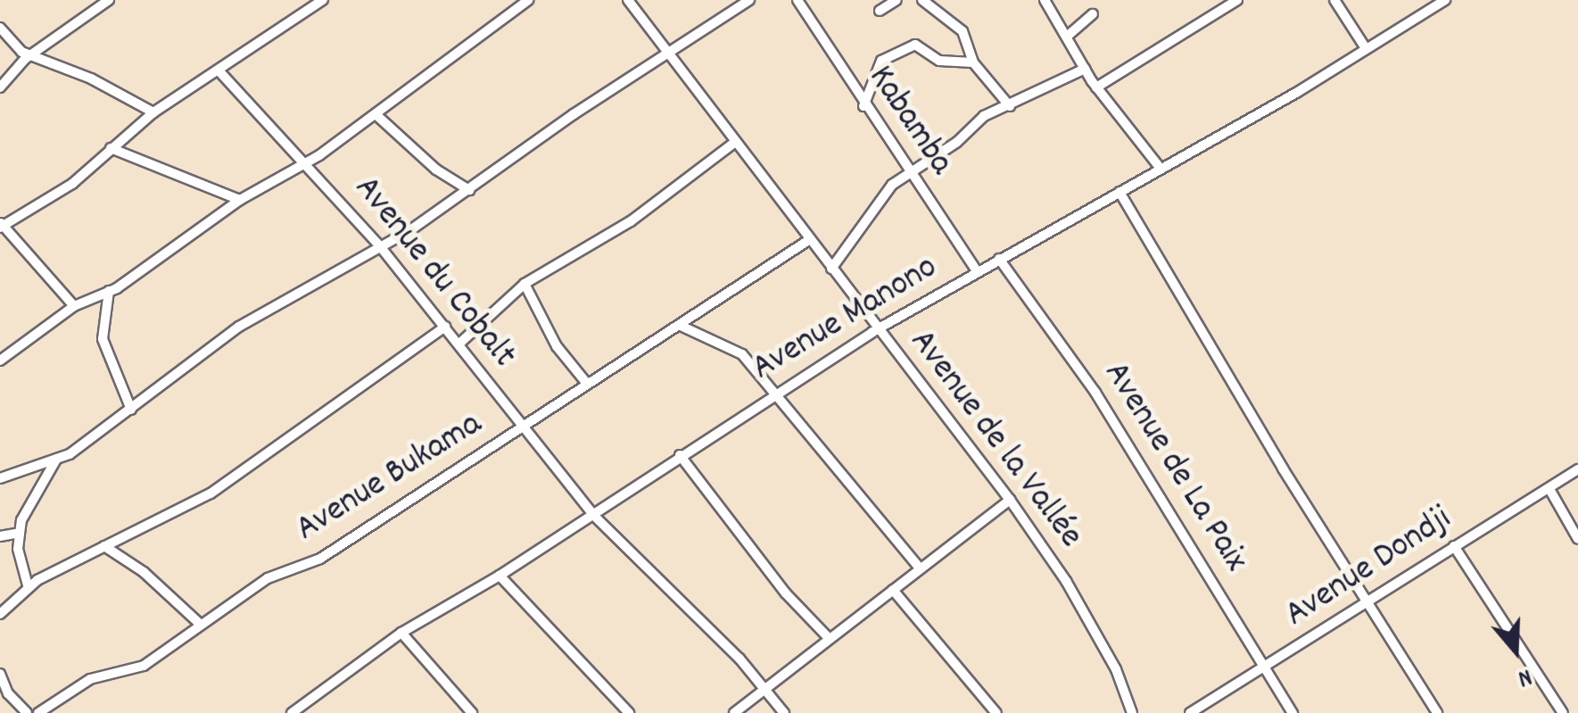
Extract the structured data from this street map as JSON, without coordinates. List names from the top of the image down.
{
  "streets": {
    "street": [
      "Kabamba",
      "Avenue du Cobalt",
      "Avenue Manono",
      "Avenue de la Vallée",
      "Avenue de La Paix",
      "Avenue Bukama",
      "Avenue Dondji"
    ]
  },
  "crossings": [
    ["Kabamba", "Avenue Manono"],
    ["Avenue du Cobalt", "Avenue Manono"],
    ["Avenue du Cobalt", "Avenue Bukama"],
    ["Avenue Manono", "Avenue de la Vallée"],
    ["Avenue Manono", "Avenue de La Paix"],
    ["Avenue de la Vallée", "Avenue Bukama"],
    ["Avenue de La Paix", "Avenue Dondji"]
  ],
  "north": "bottom"
}
